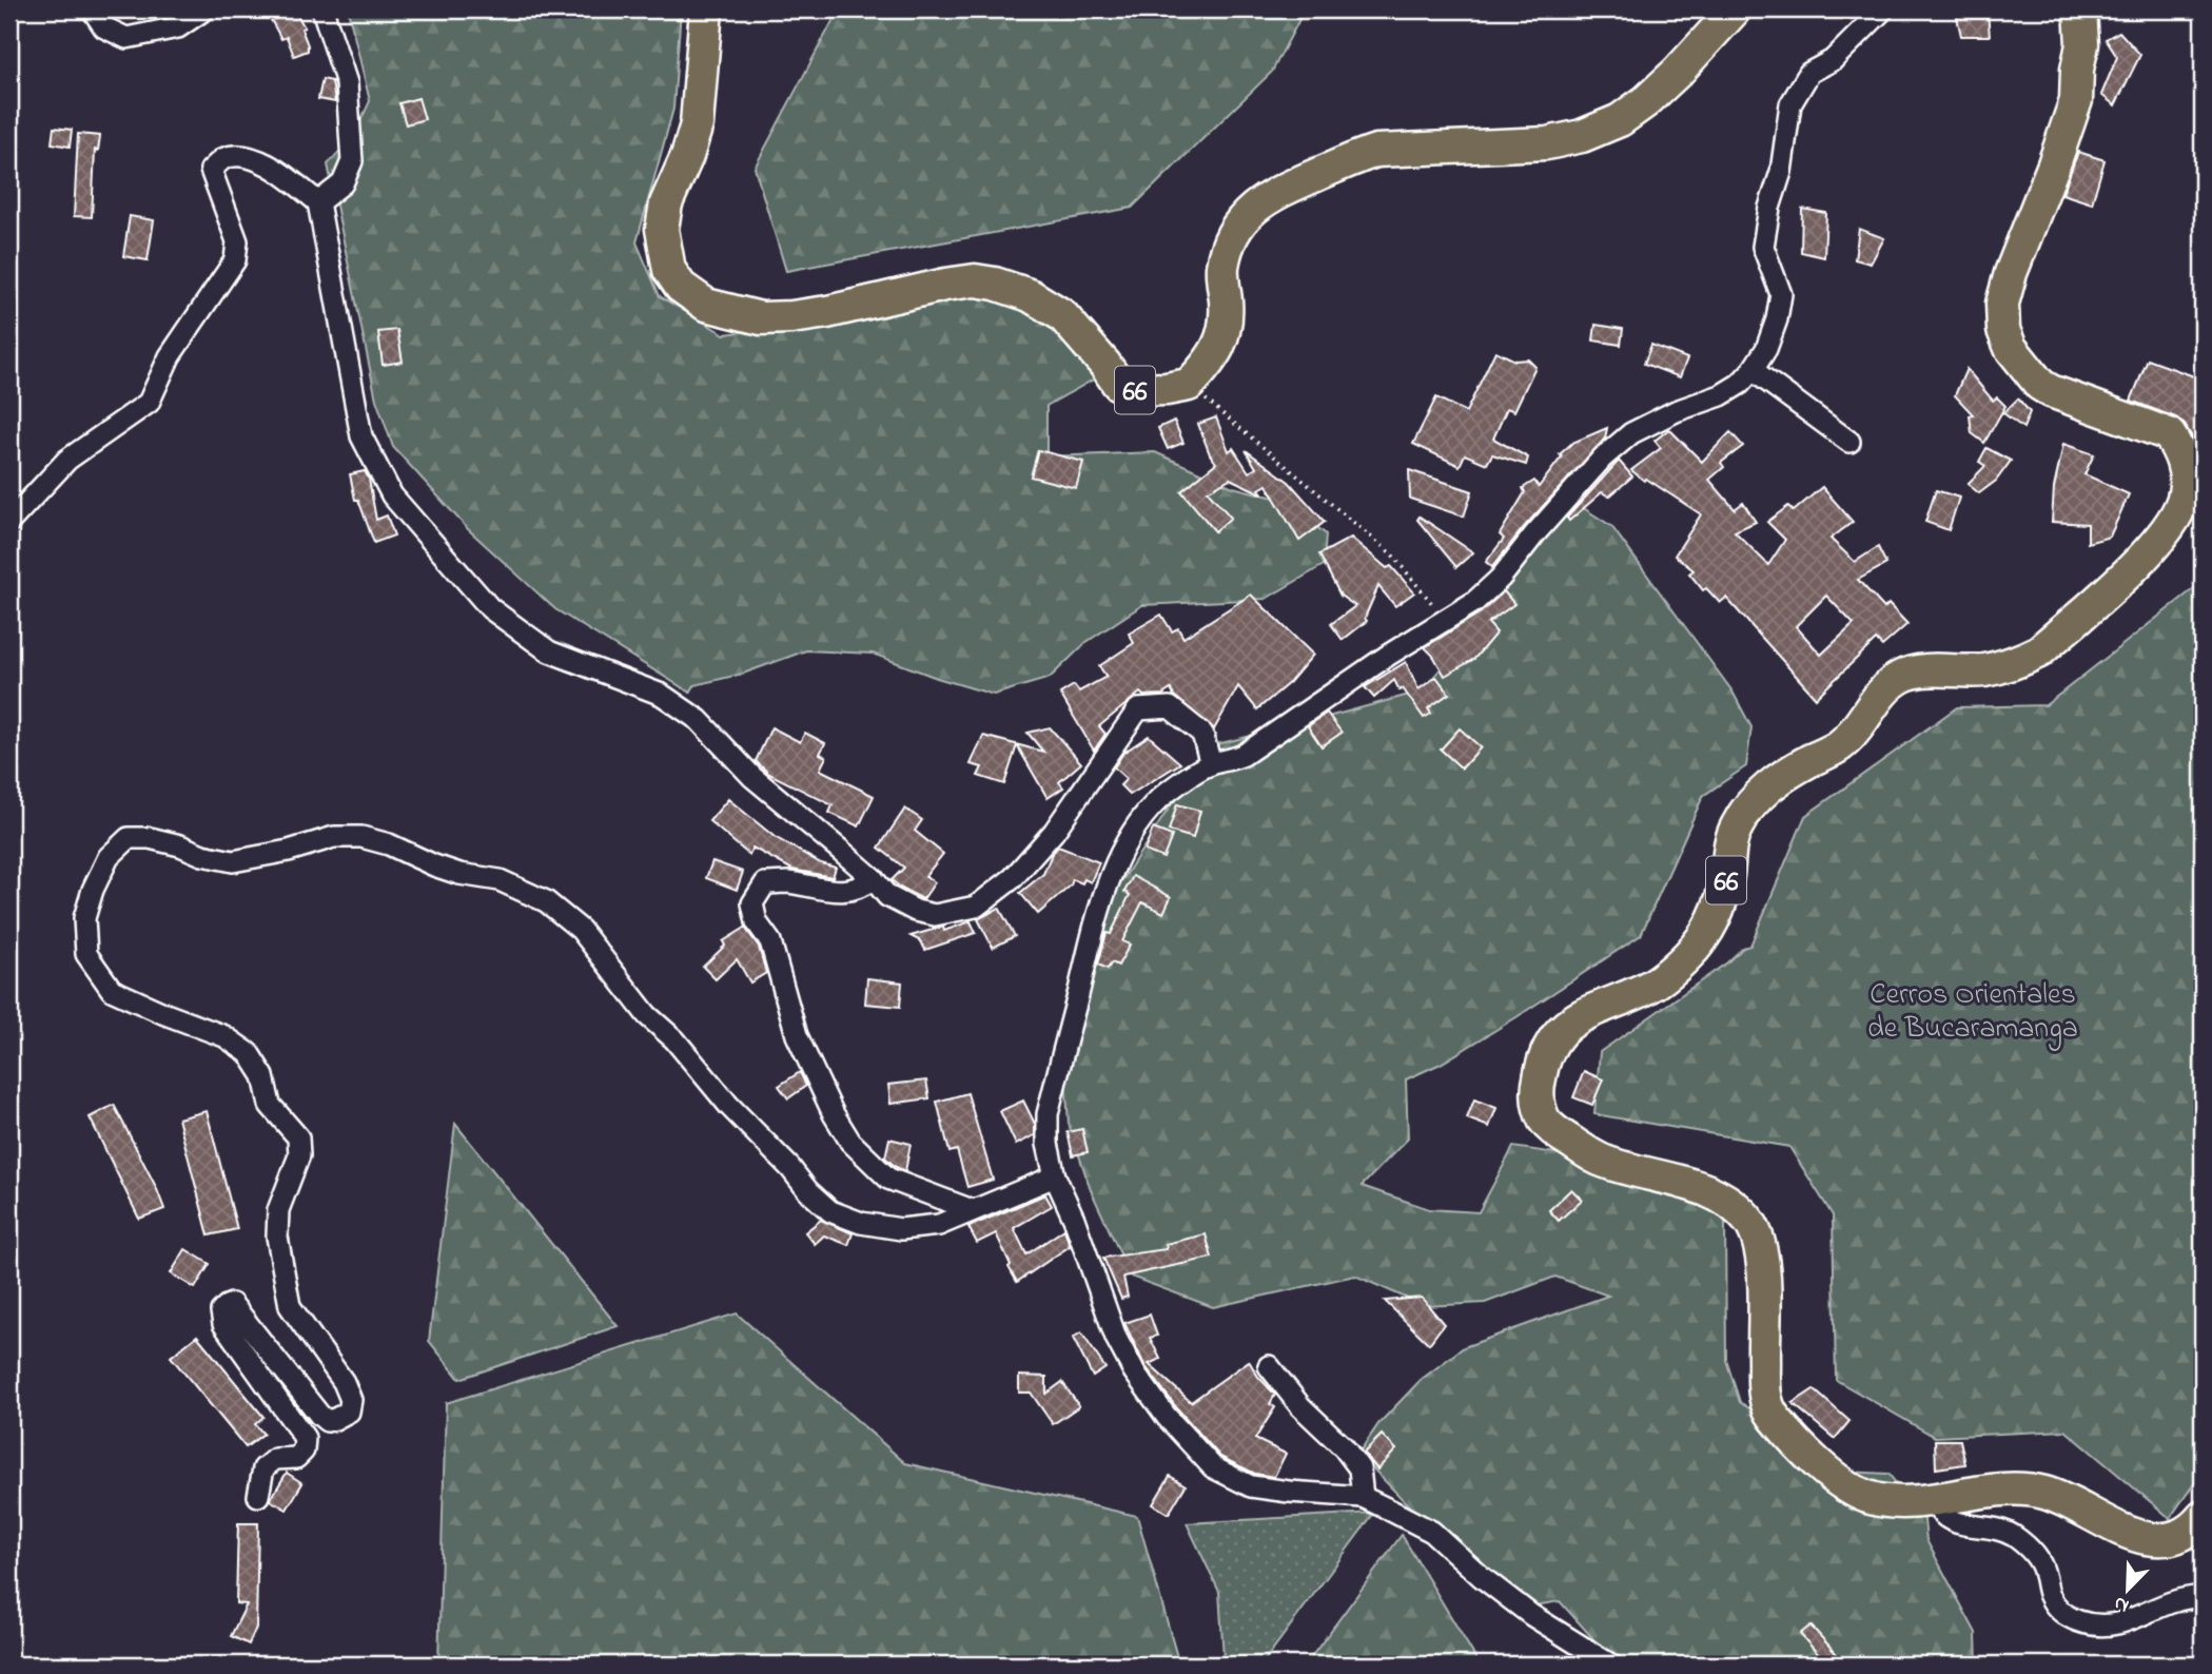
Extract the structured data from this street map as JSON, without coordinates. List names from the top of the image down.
{
  "streets": {
    "highway": ["66"]
  },
  "parks": ["Cerros Orientales de Bucaramanga"],
  "north": "bottom left"
}
